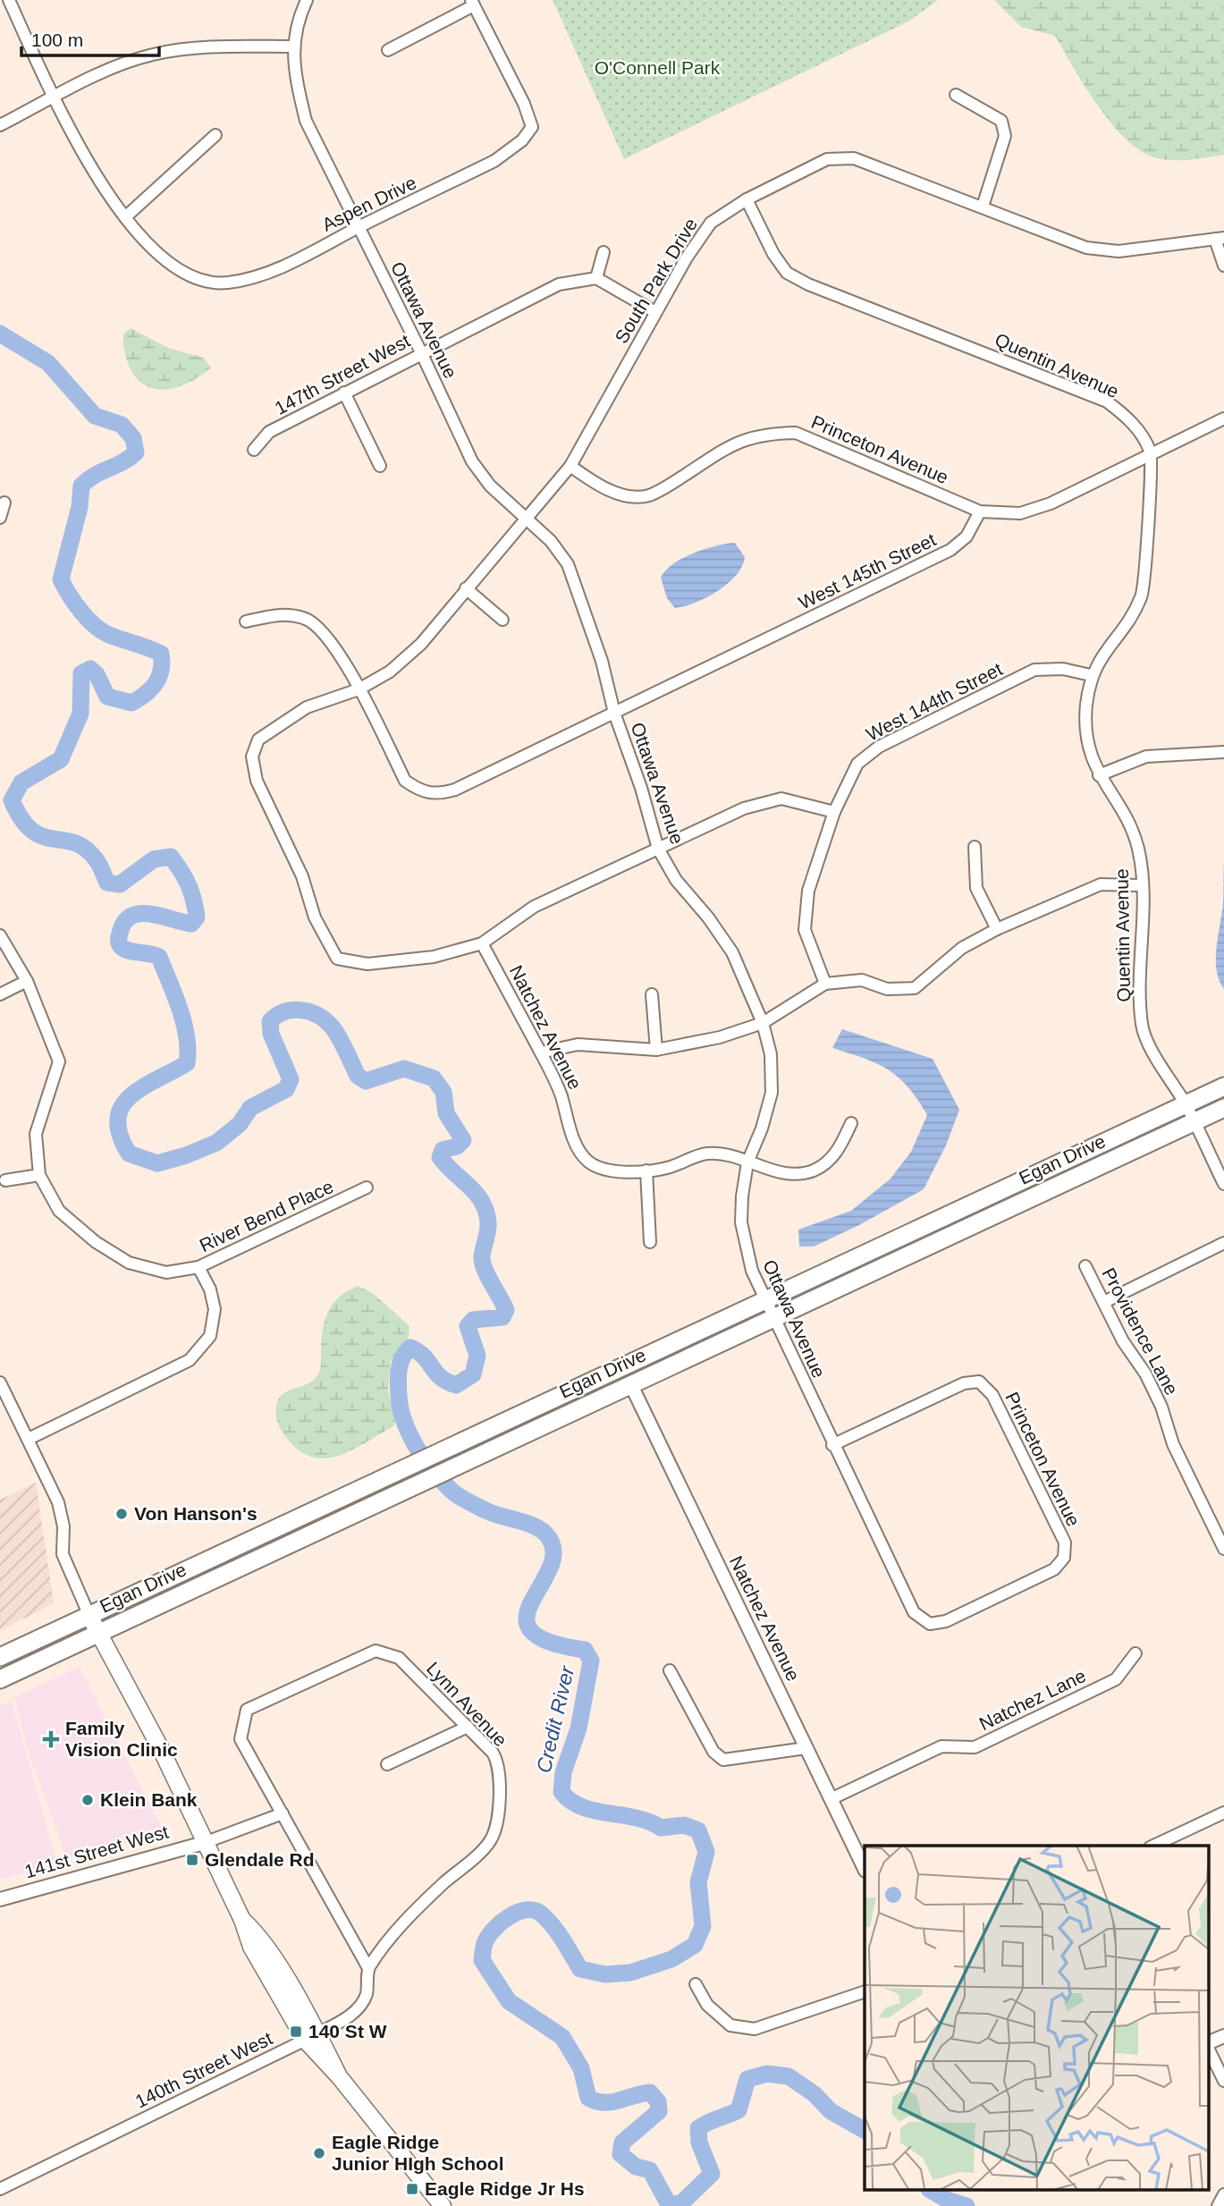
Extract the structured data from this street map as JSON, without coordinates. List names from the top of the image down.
{
  "streets": {
    "highway": ["Egan Drive"],
    "street": [
      "Aspen Drive",
      "South Park Drive",
      "Ottawa Avenue",
      "Quentin Avenue",
      "147th Street West",
      "Princeton Avenue",
      "West 145th Street",
      "West 144th Street",
      "Natchez Avenue",
      "River Bend Place",
      "Providence Lane",
      "Natchez Lane",
      "Lynn Avenue",
      "141st Street West",
      "140th Street West"
    ]
  },
  "crossings": [
    ["Aspen Drive", "Ottawa Avenue"],
    ["South Park Drive", "Ottawa Avenue"],
    ["South Park Drive", "Quentin Avenue"],
    ["South Park Drive", "Princeton Avenue"],
    ["South Park Drive", "West 145th Street"],
    ["South Park Drive", "Natchez Avenue"],
    ["Ottawa Avenue", "147th Street West"],
    ["Ottawa Avenue", "Princeton Avenue"],
    ["Ottawa Avenue", "West 145th Street"],
    ["Ottawa Avenue", "Egan Drive"],
    ["Quentin Avenue", "West 144th Street"],
    ["Quentin Avenue", "Egan Drive"],
    ["Princeton Avenue", "West 145th Street"],
    ["Natchez Avenue", "Egan Drive"],
    ["Natchez Avenue", "Natchez Lane"],
    ["Lynn Avenue", "140th Street West"]
  ],
  "water": ["Credit River"],
  "parks": ["O'Connell Park"],
  "places": {
    "other": ["Von Hanson's", "Klein Bank", "Eagle Ridge Junior HIgh School"],
    "health": ["Family Vision Clinic"],
    "transit": ["Glendale Rd", "140 St W", "Eagle Ridge Jr Hs"]
  },
  "scale_bar": "100 m"
}
